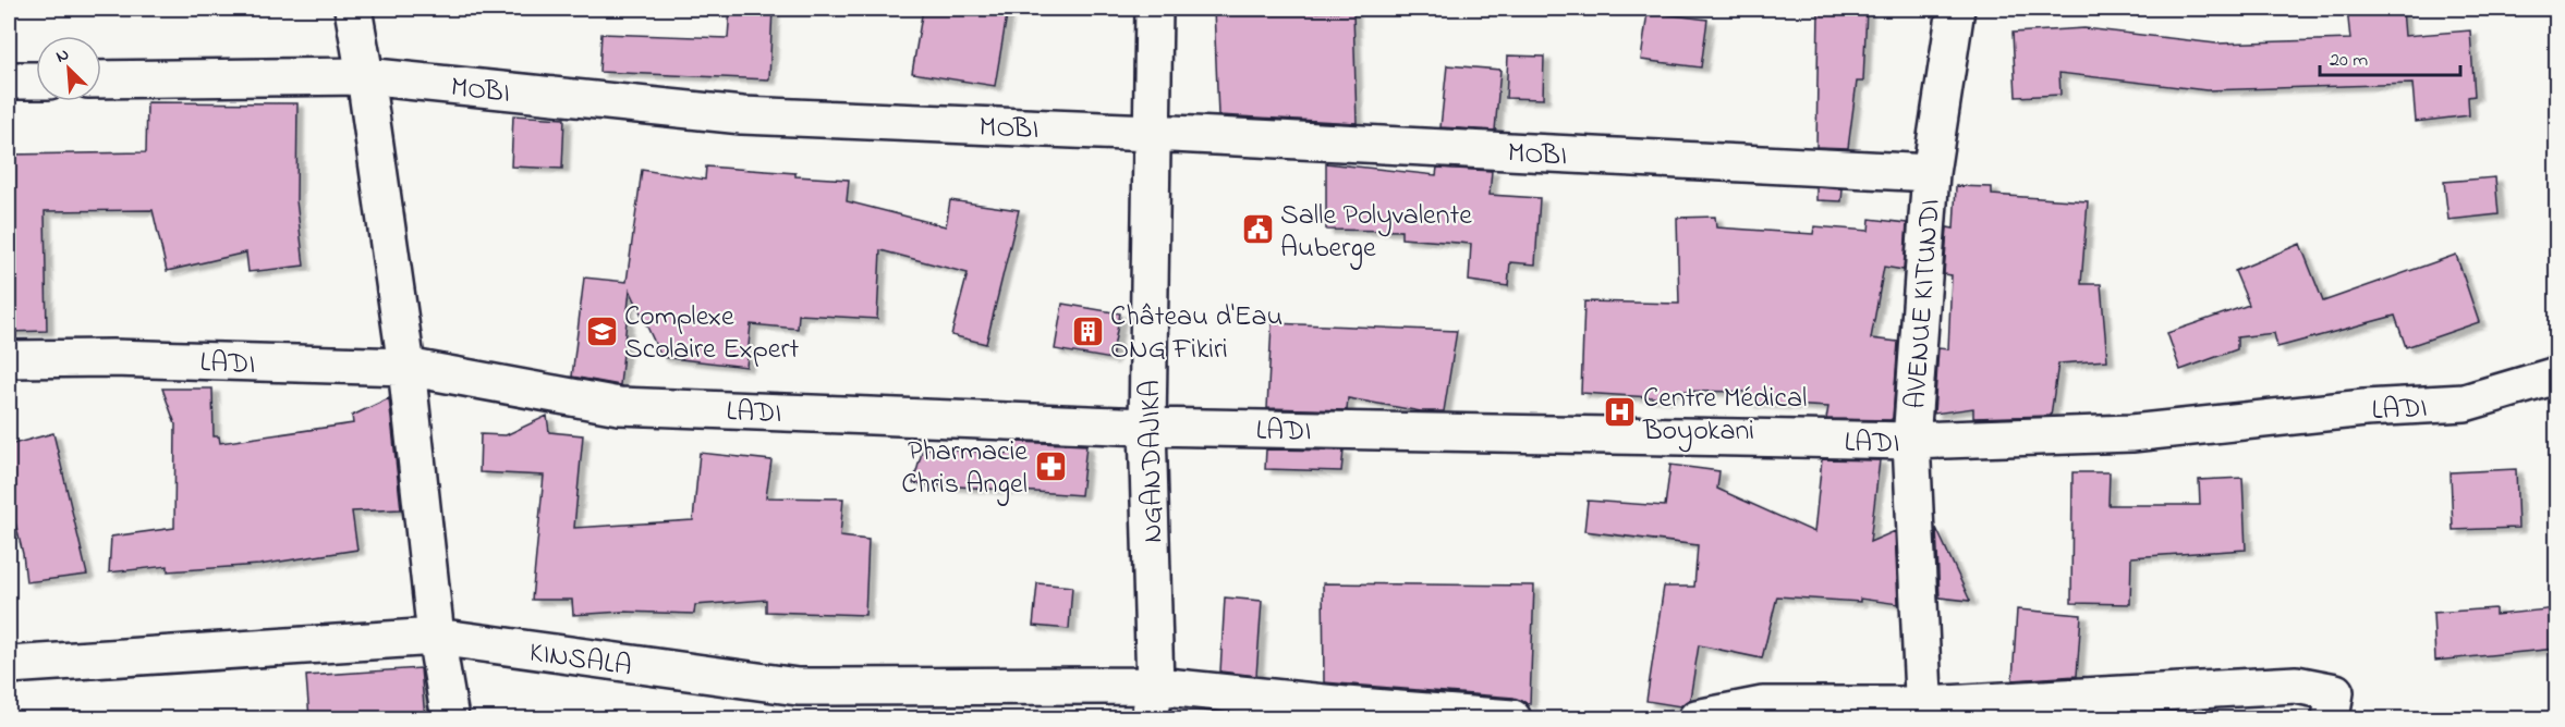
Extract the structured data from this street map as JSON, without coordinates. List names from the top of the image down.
{
  "streets": {
    "street": [
      "MOBI",
      "AVENUE KITUNDI",
      "LADI",
      "NGANDAJIKA",
      "KINSALA"
    ]
  },
  "crossings": [
    ["MOBI", "AVENUE KITUNDI"],
    ["MOBI", "NGANDAJIKA"],
    ["AVENUE KITUNDI", "LADI"],
    ["LADI", "NGANDAJIKA"],
    ["NGANDAJIKA", "KINSALA"]
  ],
  "places": {
    "public building": ["Salle Polyvalente Auberge"],
    "school or university": ["Complexe Scolaire Expert"],
    "building": ["Château d'Eau ONG Fikiri"],
    "hospital": ["Centre Médical Boyokani"],
    "pharmacy": ["Pharmacie Chris Angel"]
  },
  "scale_bar": "20 m",
  "north": "top left"
}
